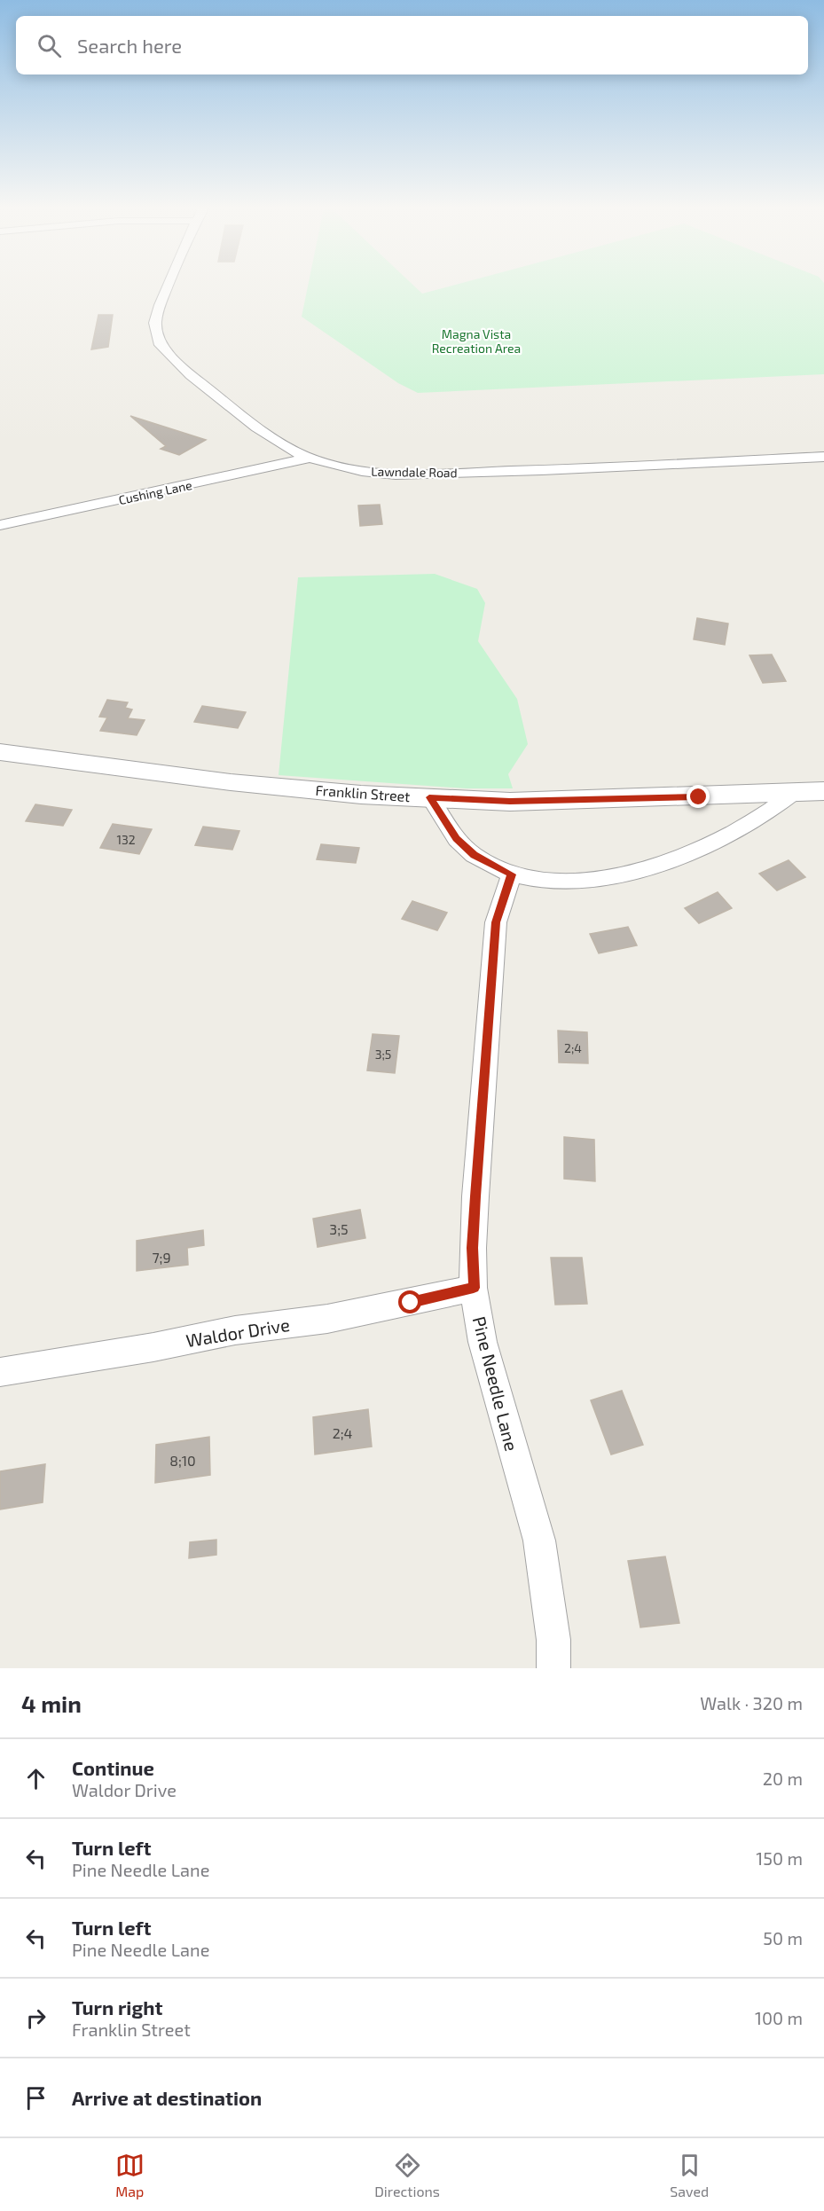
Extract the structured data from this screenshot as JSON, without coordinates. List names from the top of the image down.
{
  "streets": {
    "street": [
      "Lawndale Road",
      "Cushing Lane",
      "Franklin Street",
      "Waldor Drive",
      "Pine Needle Lane"
    ]
  },
  "crossings": [
    ["Lawndale Road", "Cushing Lane"],
    ["Waldor Drive", "Pine Needle Lane"]
  ],
  "parks": ["Magna Vista Recreation Area"],
  "house_numbers": [
    "132",
    "2;4",
    "3;5",
    "3;5",
    "7;9",
    "2;4",
    "8;10"
  ],
  "page": {
    "search": "Search here",
    "heading": ["4 min", "Walk · 320 m"],
    "list": [
      ["Continue", "Waldor Drive", "20 m"],
      ["Turn left", "Pine Needle Lane", "150 m"],
      ["Turn left", "Pine Needle Lane", "50 m"],
      ["Turn right", "Franklin Street", "100 m"],
      "Arrive at destination"
    ],
    "nav": ["Map", "Directions", "Saved"]
  }
}
